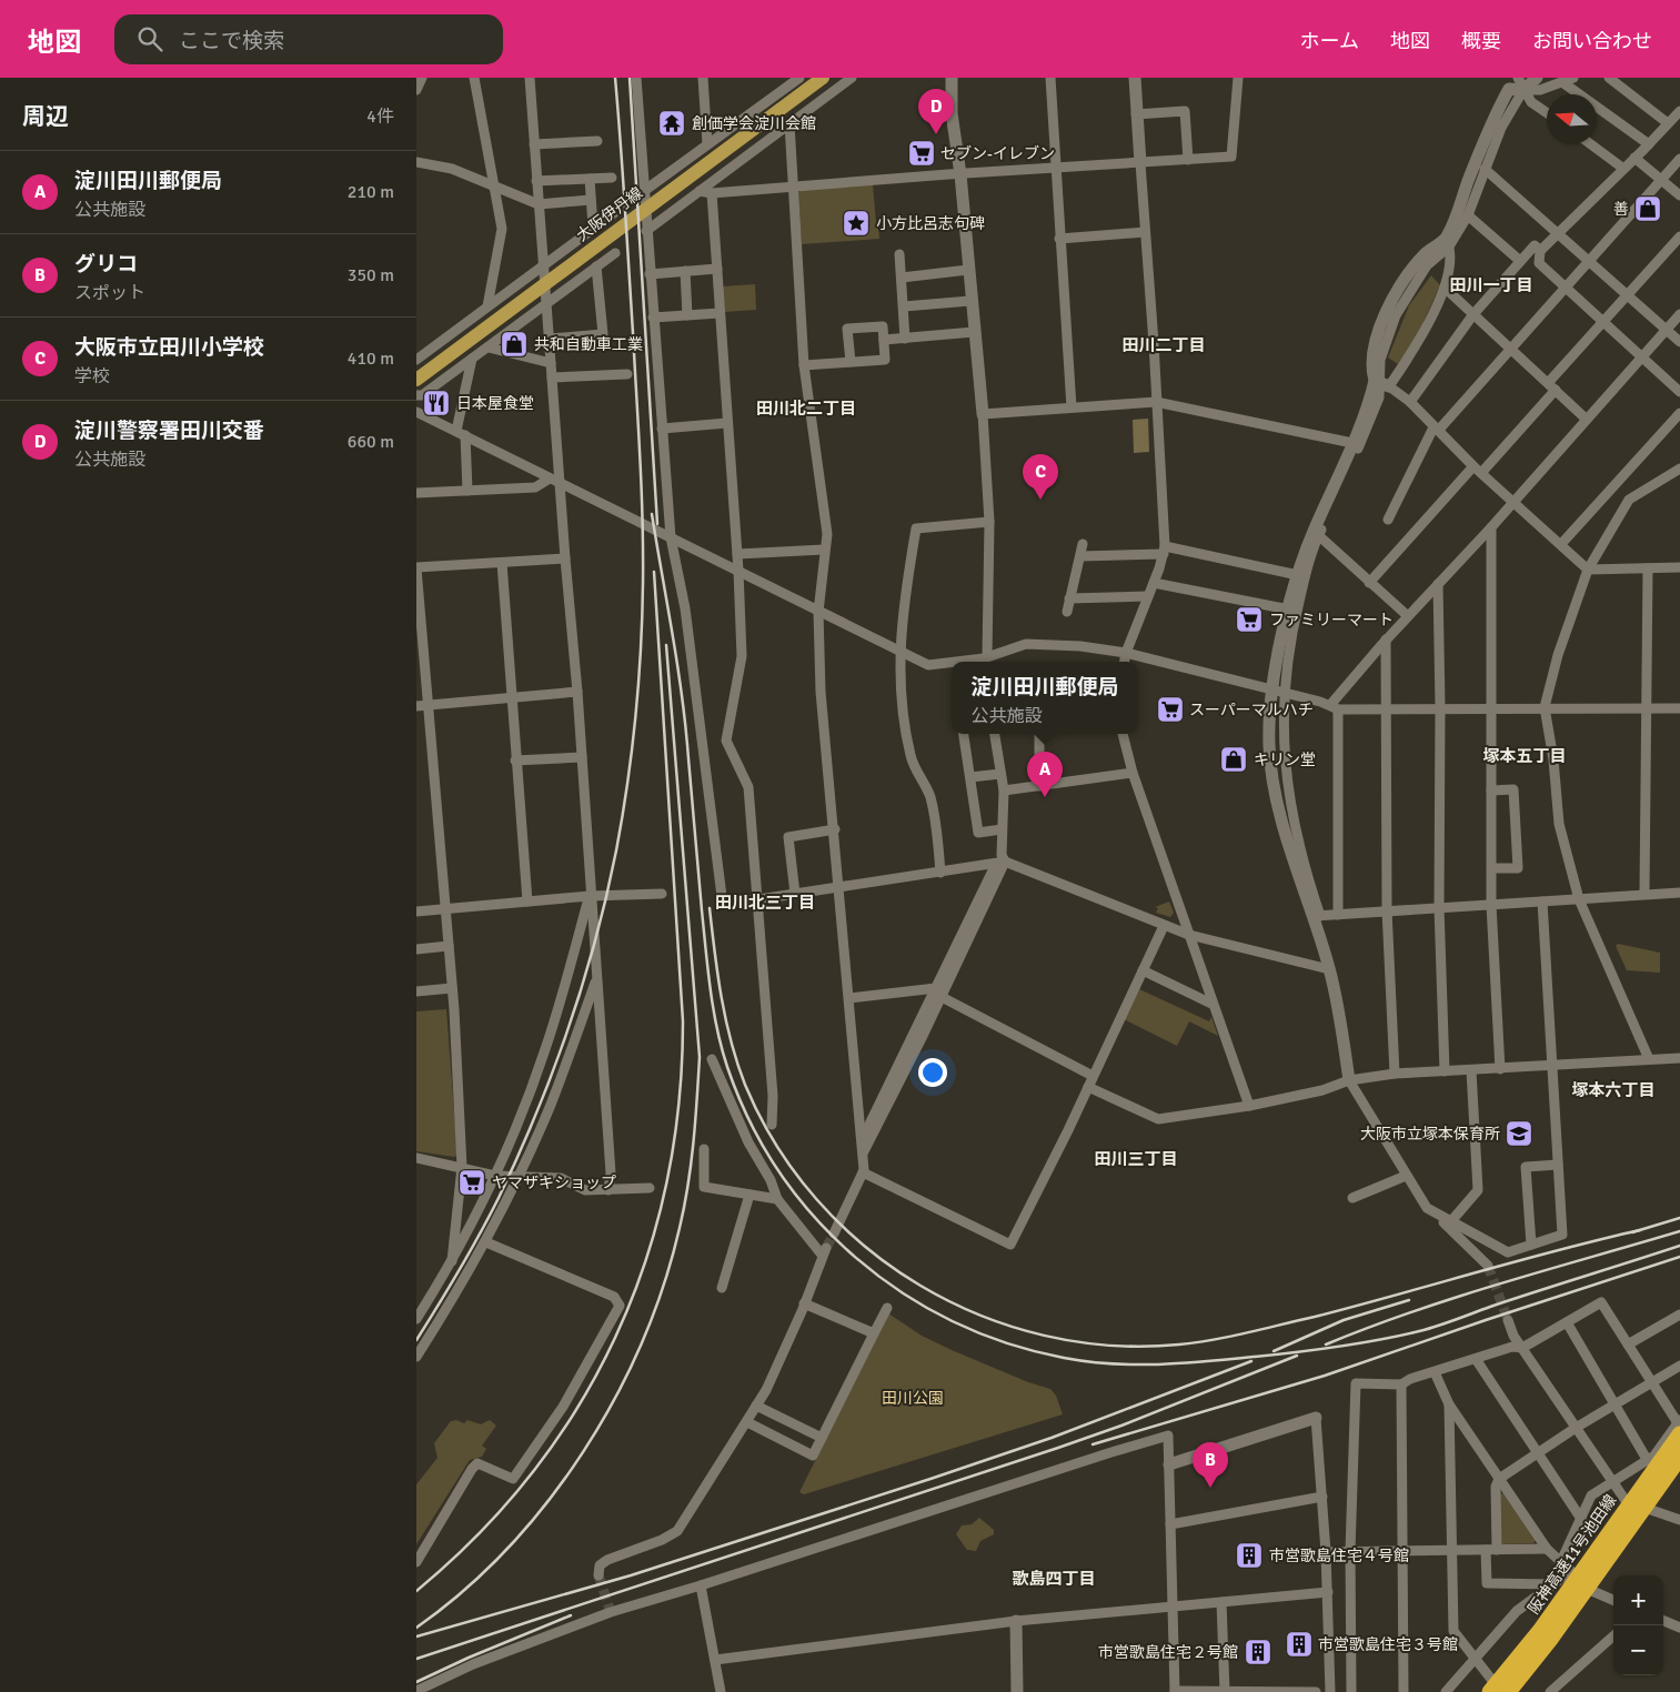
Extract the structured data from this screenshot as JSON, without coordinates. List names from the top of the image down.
{
  "streets": {
    "highway": ["阪神高速11号池田線"],
    "main road": ["大阪伊丹線"]
  },
  "districts": [
    "田川一丁目",
    "田川二丁目",
    "田川北二丁目",
    "塚本五丁目",
    "田川北三丁目",
    "塚本六丁目",
    "田川三丁目",
    "歌島四丁目"
  ],
  "parks": ["田川公園"],
  "places": {
    "temple": ["創価学会淀川会館"],
    "supermarket": [
      "セブン-イレブン",
      "ファミリーマート",
      "スーパーマルハチ",
      "ヤマザキショップ"
    ],
    "shop": ["善", "共和自動車工業", "キリン堂"],
    "place": ["小方比呂志句碑"],
    "restaurant": ["日本屋食堂"],
    "school or university": ["大阪市立塚本保育所"],
    "building": ["市営歌島住宅４号館", "市営歌島住宅３号館", "市営歌島住宅２号館"]
  },
  "north": "left",
  "page": {
    "header": "地図",
    "search": "ここで検索",
    "nav": [
      "ホーム",
      "地図",
      "概要",
      "お問い合わせ"
    ],
    "heading": ["周辺", "4件"],
    "pins": [
      "D",
      "C",
      "A",
      "B"
    ],
    "list": [
      {
        "mark": "A",
        "name": "淀川田川郵便局",
        "note": "公共施設",
        "value": "210 m"
      },
      {
        "mark": "B",
        "name": "グリコ",
        "note": "スポット",
        "value": "350 m"
      },
      {
        "mark": "C",
        "name": "大阪市立田川小学校",
        "note": "学校",
        "value": "410 m"
      },
      {
        "mark": "D",
        "name": "淀川警察署田川交番",
        "note": "公共施設",
        "value": "660 m"
      }
    ],
    "popup": ["淀川田川郵便局", "公共施設"],
    "map_buttons": ["+", "−"]
  }
}
